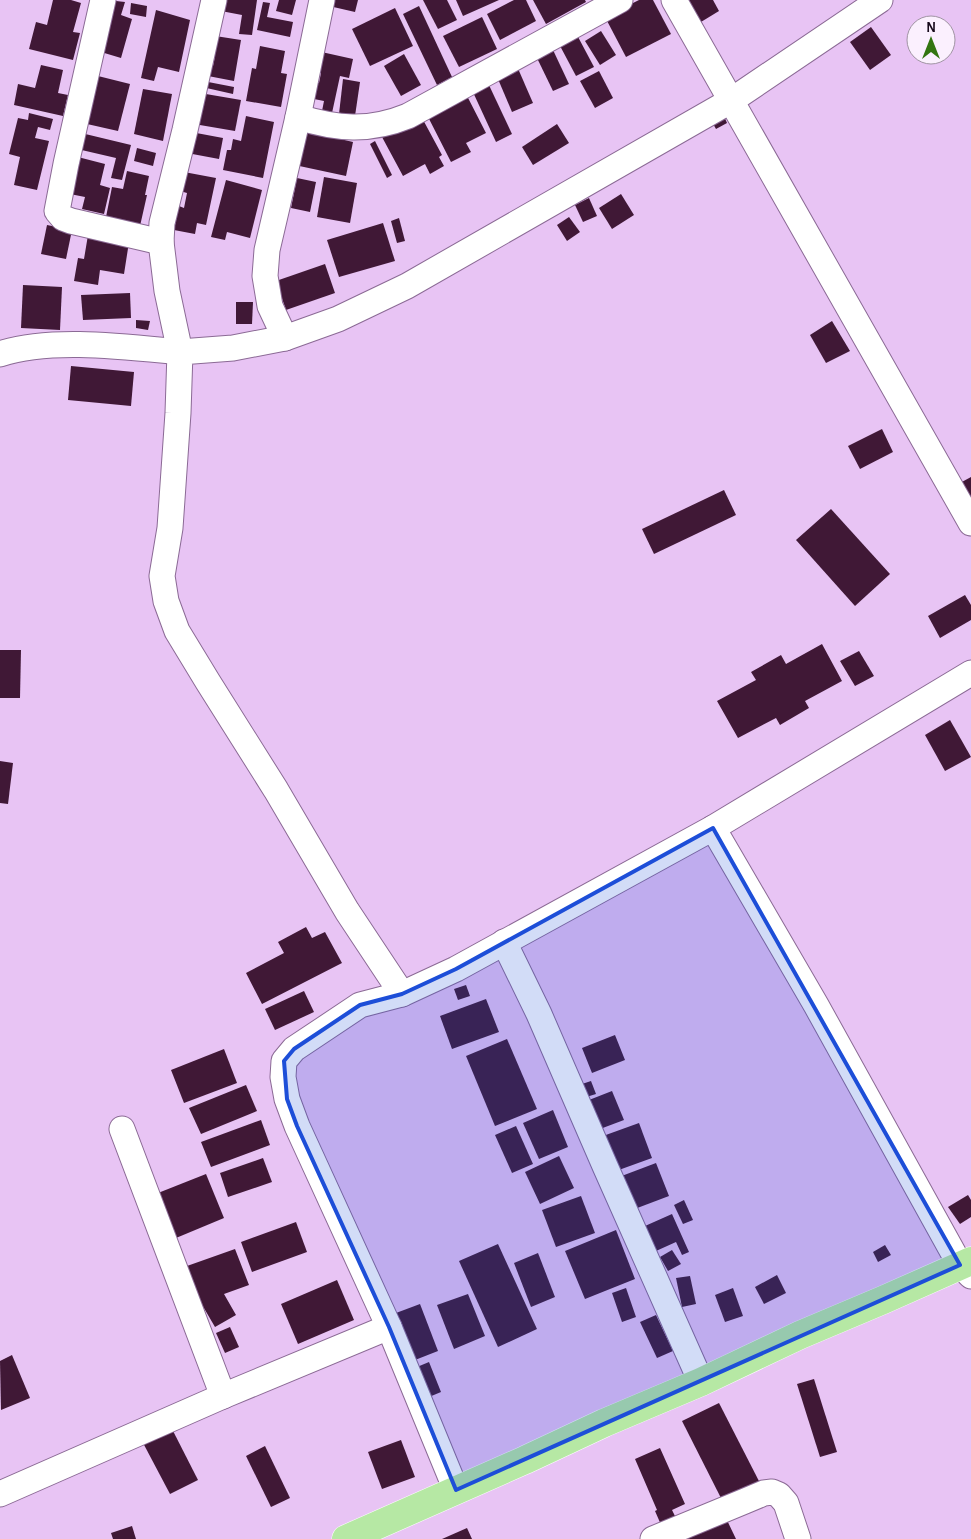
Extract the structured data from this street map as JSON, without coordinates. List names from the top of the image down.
{
  "north": "top"
}
